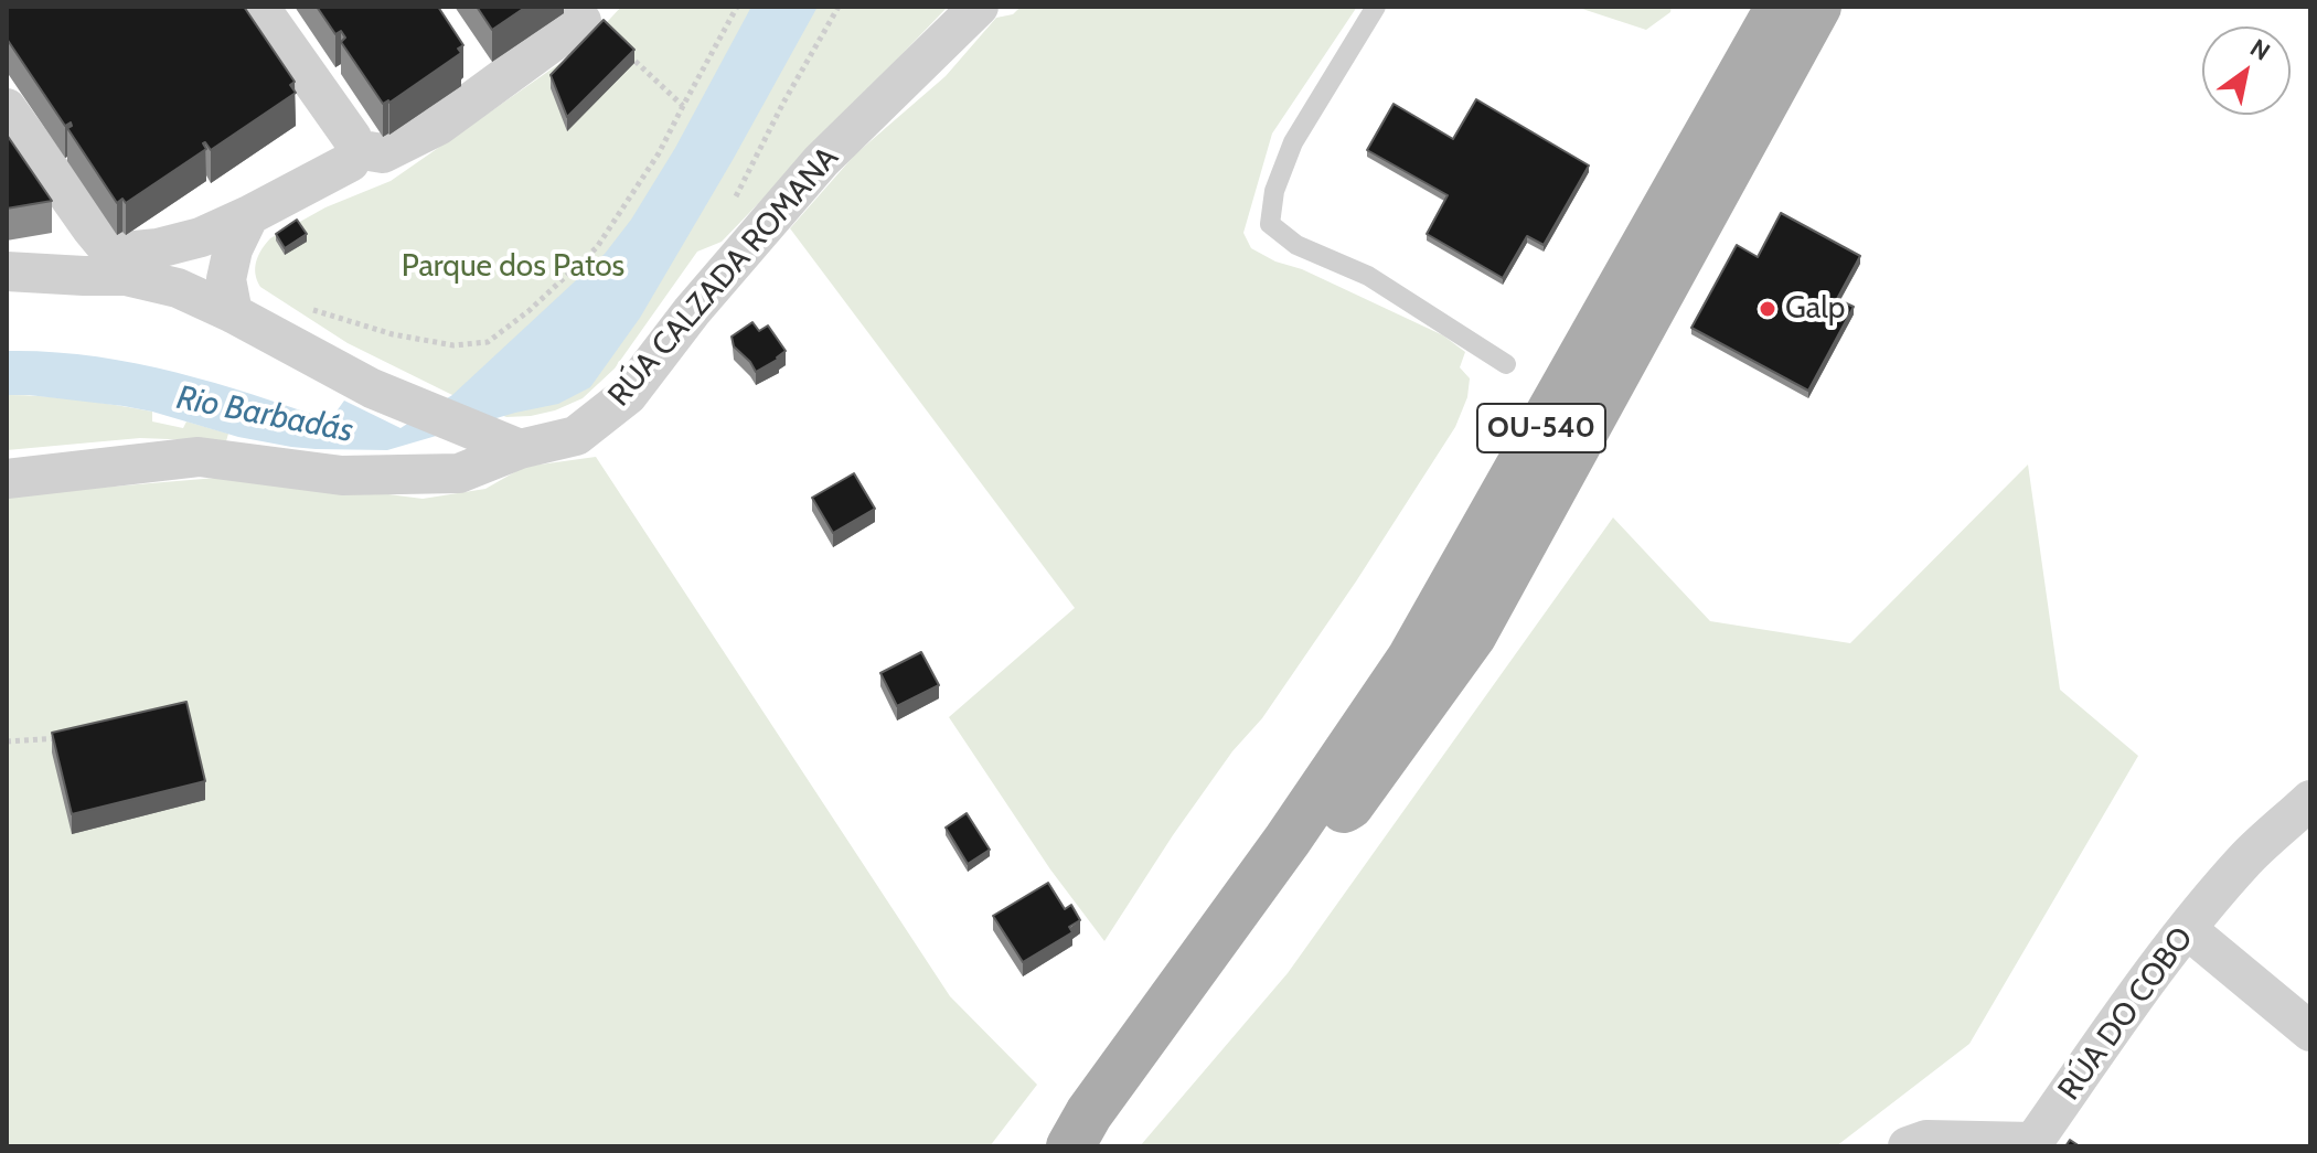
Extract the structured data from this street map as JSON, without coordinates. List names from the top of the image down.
{
  "streets": {
    "main road": ["OU-540"],
    "street": ["RÚA CALZADA ROMANA", "RÚA DO COBO"]
  },
  "water": ["Rio Barbadás"],
  "parks": ["Parque dos Patos"],
  "places": ["Galp"],
  "north": "top right"
}
